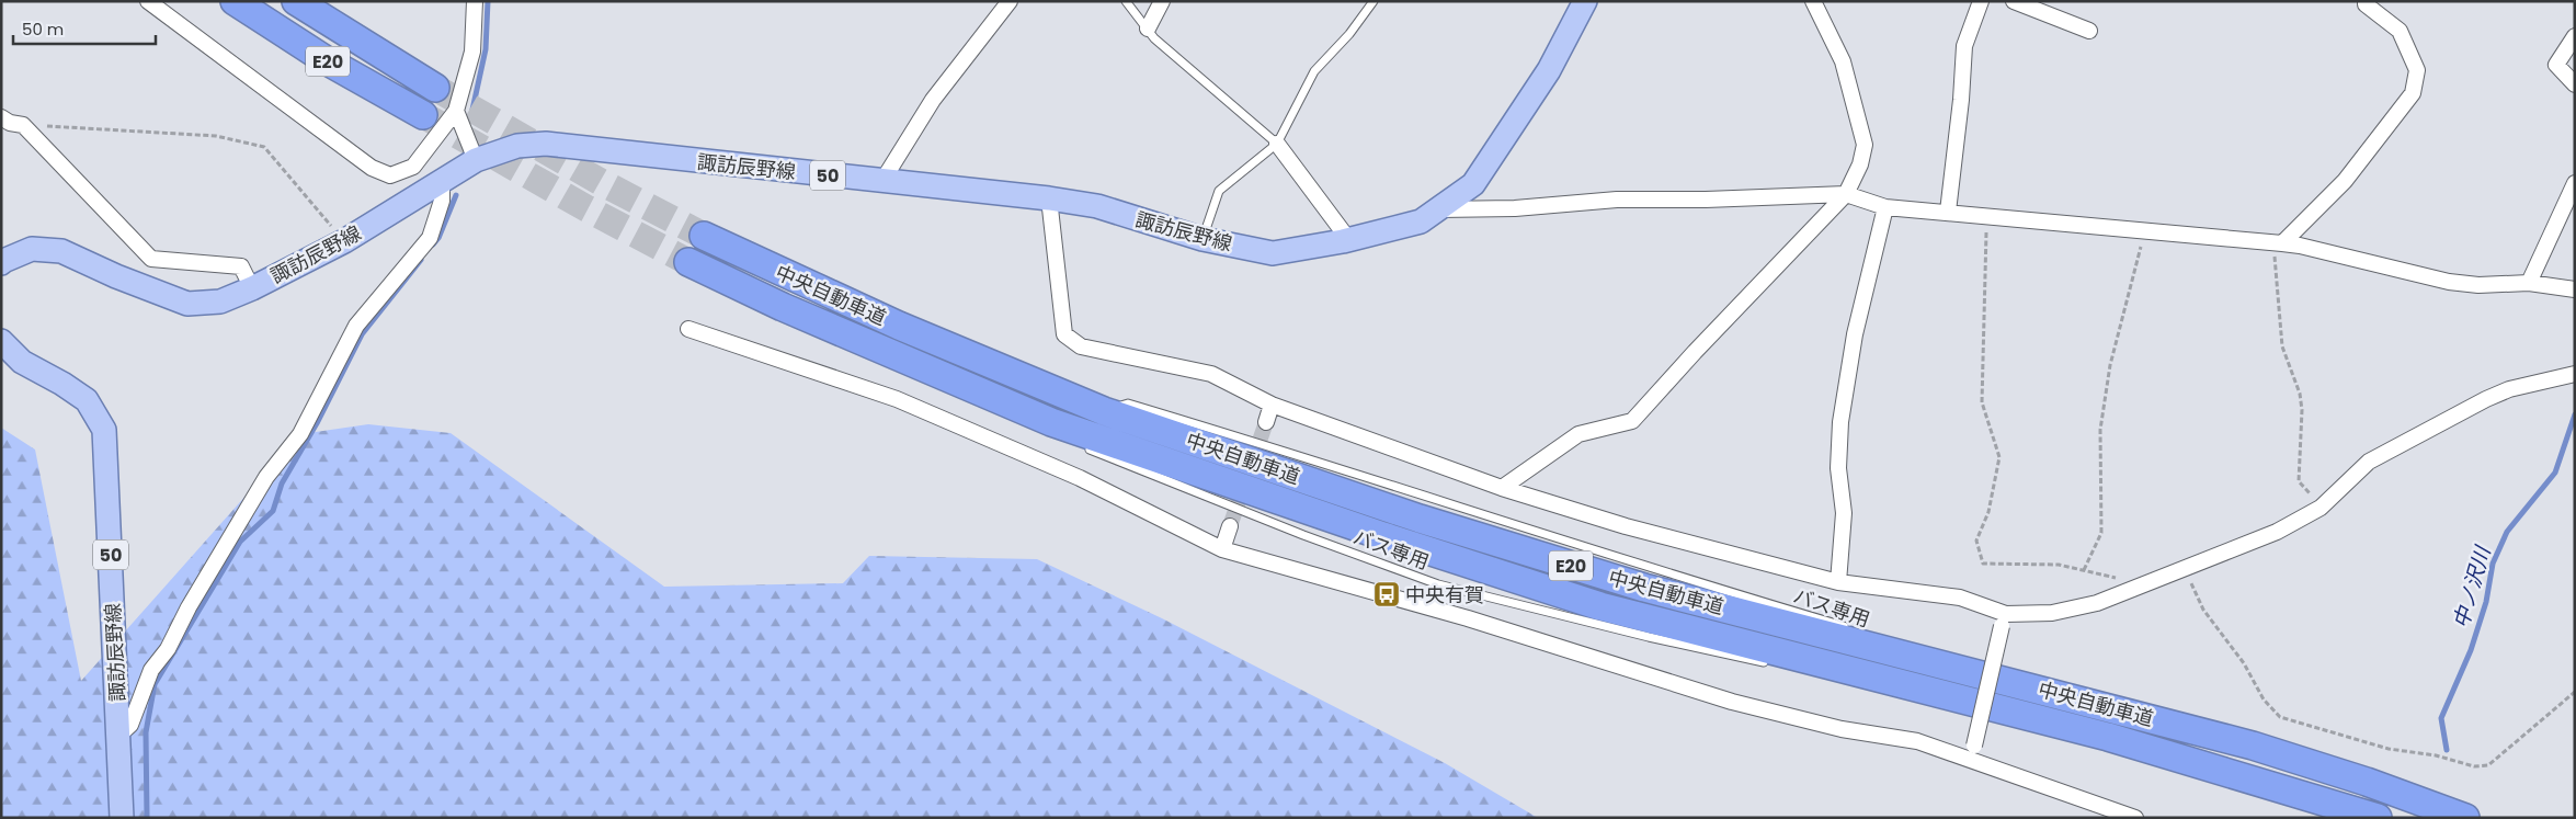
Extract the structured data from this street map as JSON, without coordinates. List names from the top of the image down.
{
  "streets": {
    "highway": ["E20", "中央自動車道"],
    "main road": ["諏訪辰野線", "50"],
    "lane": ["バス専用"]
  },
  "crossings": [
    ["中央自動車道", "バス専用"]
  ],
  "water": ["中ノ沢川"],
  "places": {
    "bus stop": ["中央有賀"]
  },
  "scale_bar": "50 m"
}
